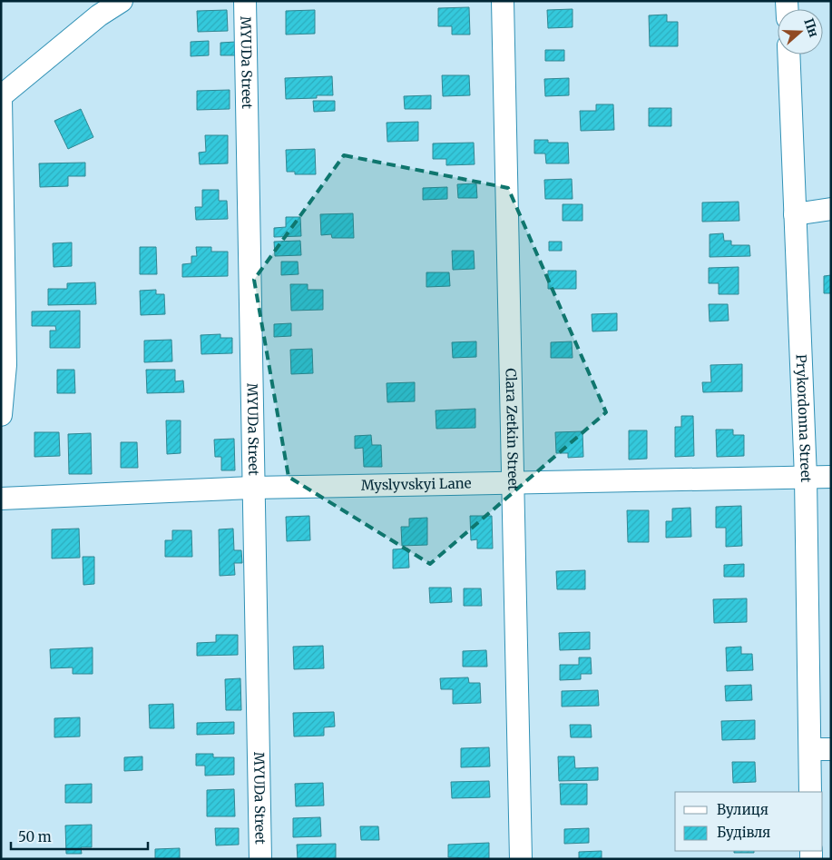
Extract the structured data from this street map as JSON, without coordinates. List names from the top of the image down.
{
  "streets": {
    "street": [
      "MYUDa Street",
      "Prykordonna Street",
      "Clara Zetkin Street",
      "Myslyvskyi Lane"
    ]
  },
  "crossings": [
    ["MYUDa Street", "Myslyvskyi Lane"],
    ["Prykordonna Street", "Myslyvskyi Lane"],
    ["Clara Zetkin Street", "Myslyvskyi Lane"]
  ],
  "legend": ["Вулиця", "Будівля"],
  "scale_bar": "50 m",
  "north": "right"
}
